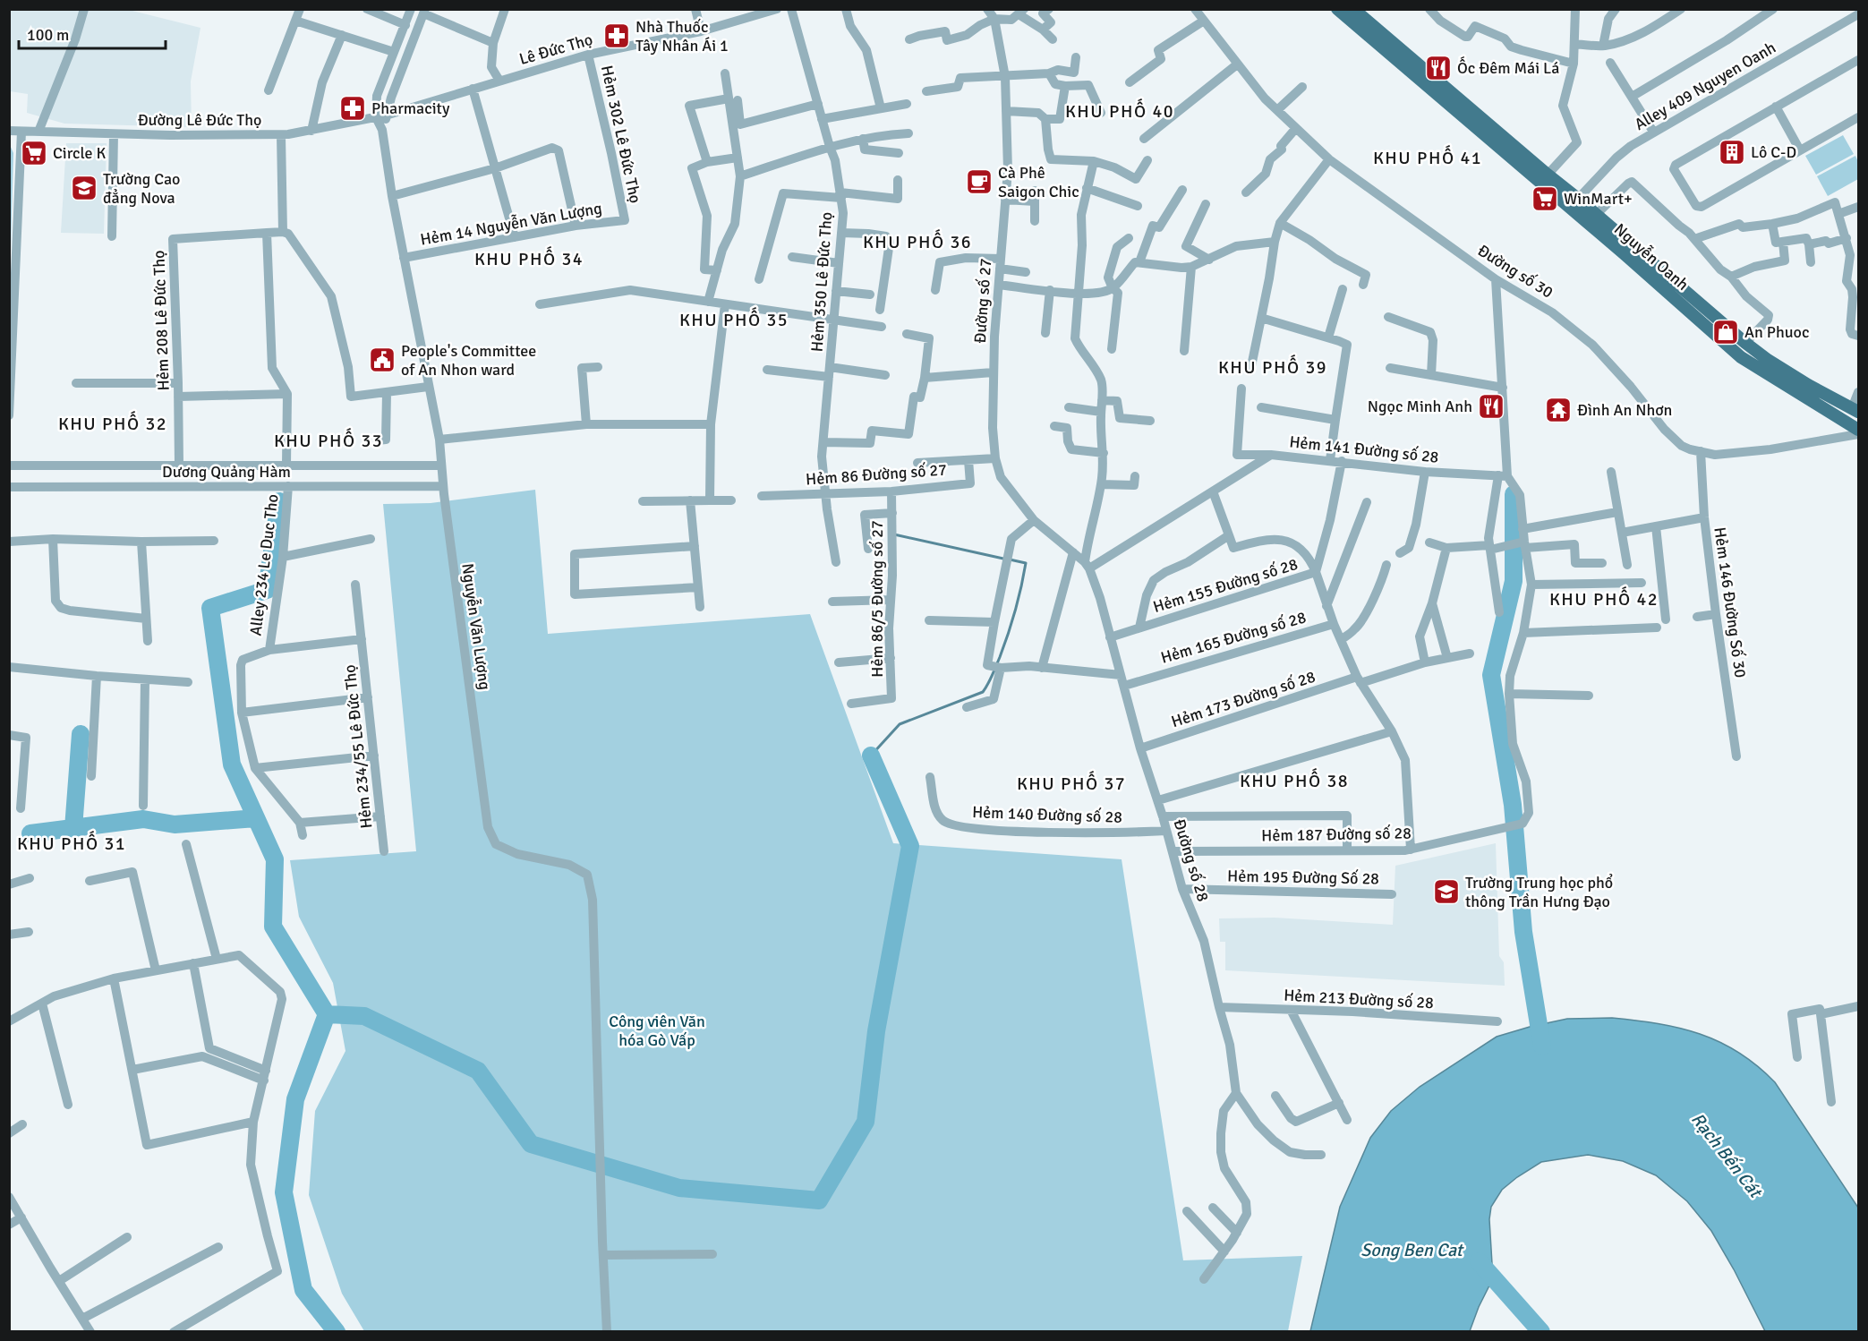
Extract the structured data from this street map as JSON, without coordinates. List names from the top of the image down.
{
  "streets": {
    "main road": ["Nguyễn Oanh"],
    "street": [
      "Lê Đức Thọ",
      "Alley 409 Nguyen Oanh",
      "Đường Lê Đức Thọ",
      "Hẻm 302 Lê Đức Thọ",
      "Hẻm 14 Nguyễn Văn Lượng",
      "Đường số 30",
      "Hẻm 350 Lê Đức Thọ",
      "Đường số 27",
      "Hẻm 208 Lê Đức Thọ",
      "Hẻm 141 Đường số 28",
      "Dương Quảng Hàm",
      "Hẻm 86 Đường số 27",
      "Alley 234 Le Duc Tho",
      "Hẻm 155 Đường số 28",
      "Hẻm 86/5 Đường số 27",
      "Hẻm 146 Đường Số 30",
      "Nguyễn Văn Lượng",
      "Hẻm 165 Đường số 28",
      "Hẻm 173 Đường số 28",
      "Hẻm 234/55 Lê Đức Thọ",
      "Hẻm 140 Đường số 28",
      "Hẻm 187 Đường số 28",
      "Đường số 28",
      "Hẻm 195 Đường Số 28",
      "Hẻm 213 Đường số 28"
    ]
  },
  "crossings": [
    ["Lê Đức Thọ", "Đường Lê Đức Thọ"],
    ["Lê Đức Thọ", "Hẻm 302 Lê Đức Thọ"],
    ["Lê Đức Thọ", "Nguyễn Văn Lượng"],
    ["Alley 409 Nguyen Oanh", "Nguyễn Oanh"],
    ["Đường Lê Đức Thọ", "Nguyễn Văn Lượng"],
    ["Hẻm 302 Lê Đức Thọ", "Hẻm 14 Nguyễn Văn Lượng"],
    ["Hẻm 14 Nguyễn Văn Lượng", "Nguyễn Văn Lượng"],
    ["Nguyễn Oanh", "Đường số 30"],
    ["Đường số 30", "Hẻm 146 Đường Số 30"],
    ["Hẻm 350 Lê Đức Thọ", "Hẻm 86 Đường số 27"],
    ["Đường số 27", "Hẻm 141 Đường số 28"],
    ["Đường số 27", "Đường số 28"],
    ["Hẻm 208 Lê Đức Thọ", "Dương Quảng Hàm"],
    ["Hẻm 141 Đường số 28", "Đường số 28"],
    ["Dương Quảng Hàm", "Alley 234 Le Duc Tho"],
    ["Dương Quảng Hàm", "Nguyễn Văn Lượng"],
    ["Hẻm 86 Đường số 27", "Hẻm 86/5 Đường số 27"],
    ["Alley 234 Le Duc Tho", "Hẻm 234/55 Lê Đức Thọ"],
    ["Hẻm 155 Đường số 28", "Hẻm 165 Đường số 28"],
    ["Hẻm 155 Đường số 28", "Đường số 28"],
    ["Hẻm 165 Đường số 28", "Đường số 28"],
    ["Hẻm 173 Đường số 28", "Đường số 28"],
    ["Hẻm 140 Đường số 28", "Đường số 28"],
    ["Hẻm 187 Đường số 28", "Đường số 28"],
    ["Đường số 28", "Hẻm 195 Đường Số 28"],
    ["Đường số 28", "Hẻm 213 Đường số 28"]
  ],
  "districts": [
    "KHU PHỐ 40",
    "KHU PHỐ 41",
    "KHU PHỐ 36",
    "KHU PHỐ 34",
    "KHU PHỐ 35",
    "KHU PHỐ 39",
    "KHU PHỐ 32",
    "KHU PHỐ 33",
    "KHU PHỐ 42",
    "KHU PHỐ 38",
    "KHU PHỐ 37",
    "KHU PHỐ 31"
  ],
  "water": ["Rạch Bến Cát", "Song Ben Cat"],
  "parks": ["Công viên Văn hóa Gò Vấp"],
  "places": {
    "pharmacy": ["Nhà Thuốc Tây Nhân Ái 1", "Pharmacity"],
    "restaurant": ["Ốc Đêm Mái Lá", "Ngọc Minh Anh"],
    "building": ["Lô C-D"],
    "supermarket": ["Circle K", "WinMart+"],
    "cafe": ["Cà Phê Saigon Chic"],
    "school or university": ["Trường Cao đẳng Nova", "Trường Trung học phổ thông Trần Hưng Đạo"],
    "shop": ["An Phuoc"],
    "public building": ["People's Committee of An Nhon ward"],
    "temple": ["Đình An Nhơn"]
  },
  "scale_bar": "100 m"
}
